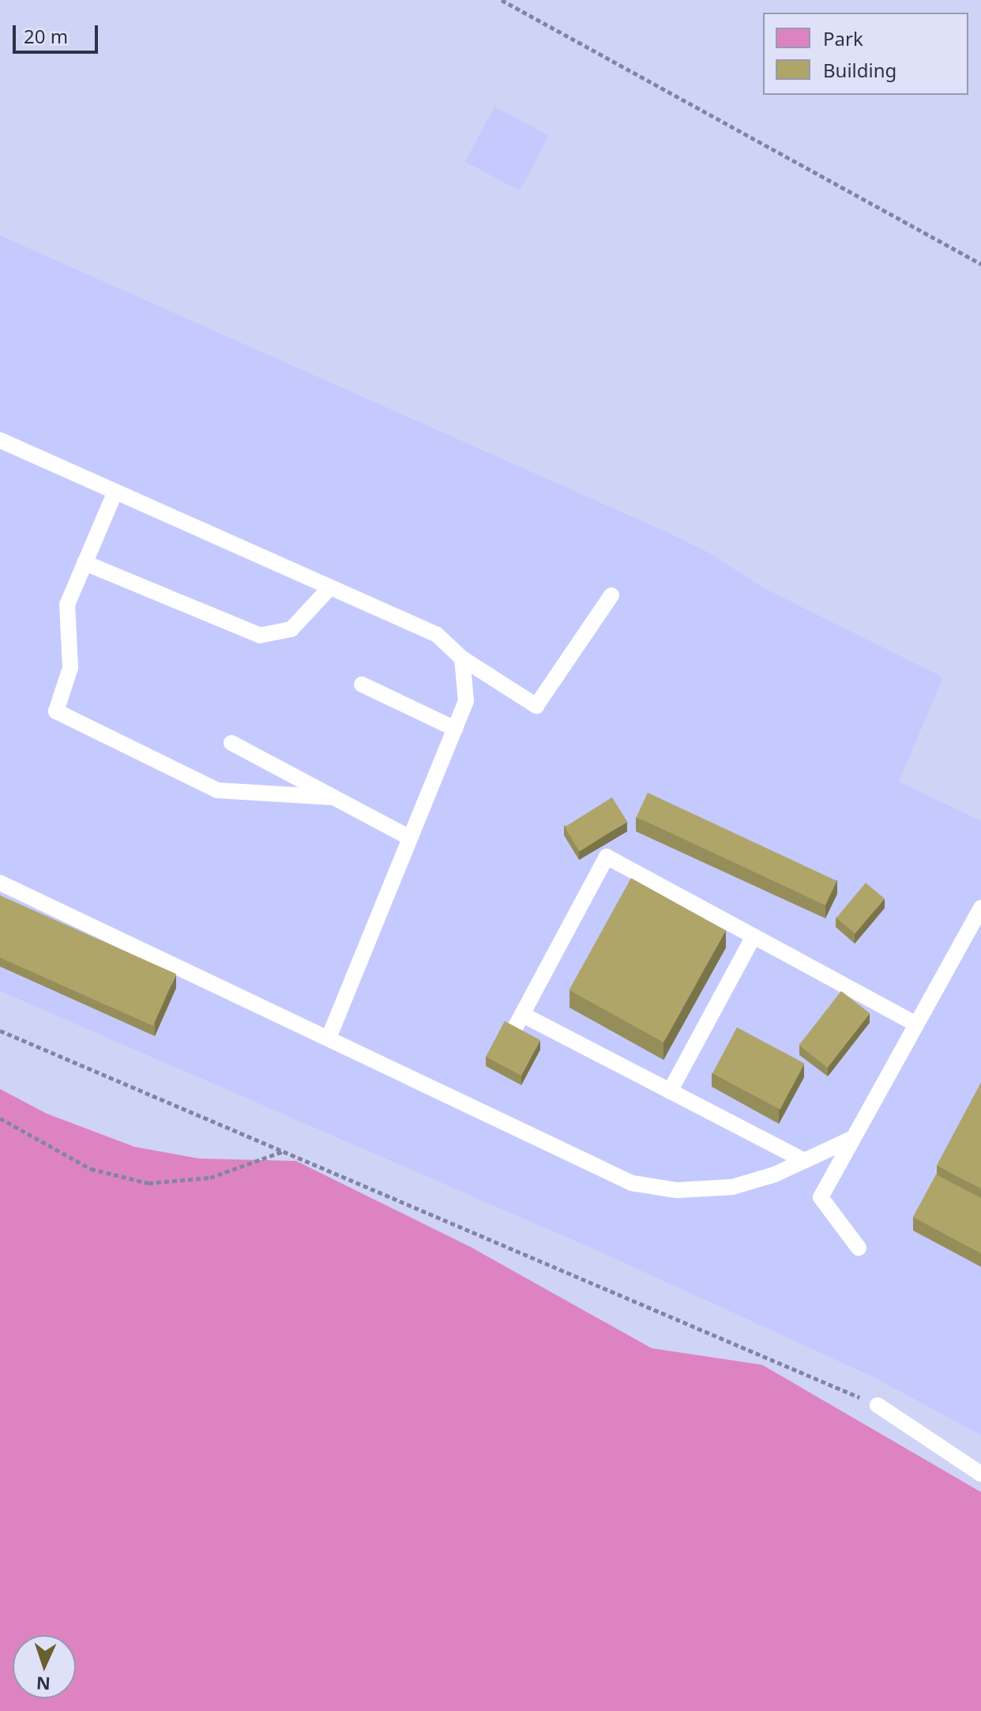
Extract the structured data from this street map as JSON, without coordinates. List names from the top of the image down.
{
  "legend": ["Park", "Building"],
  "scale_bar": "20 m",
  "north": "bottom"
}
